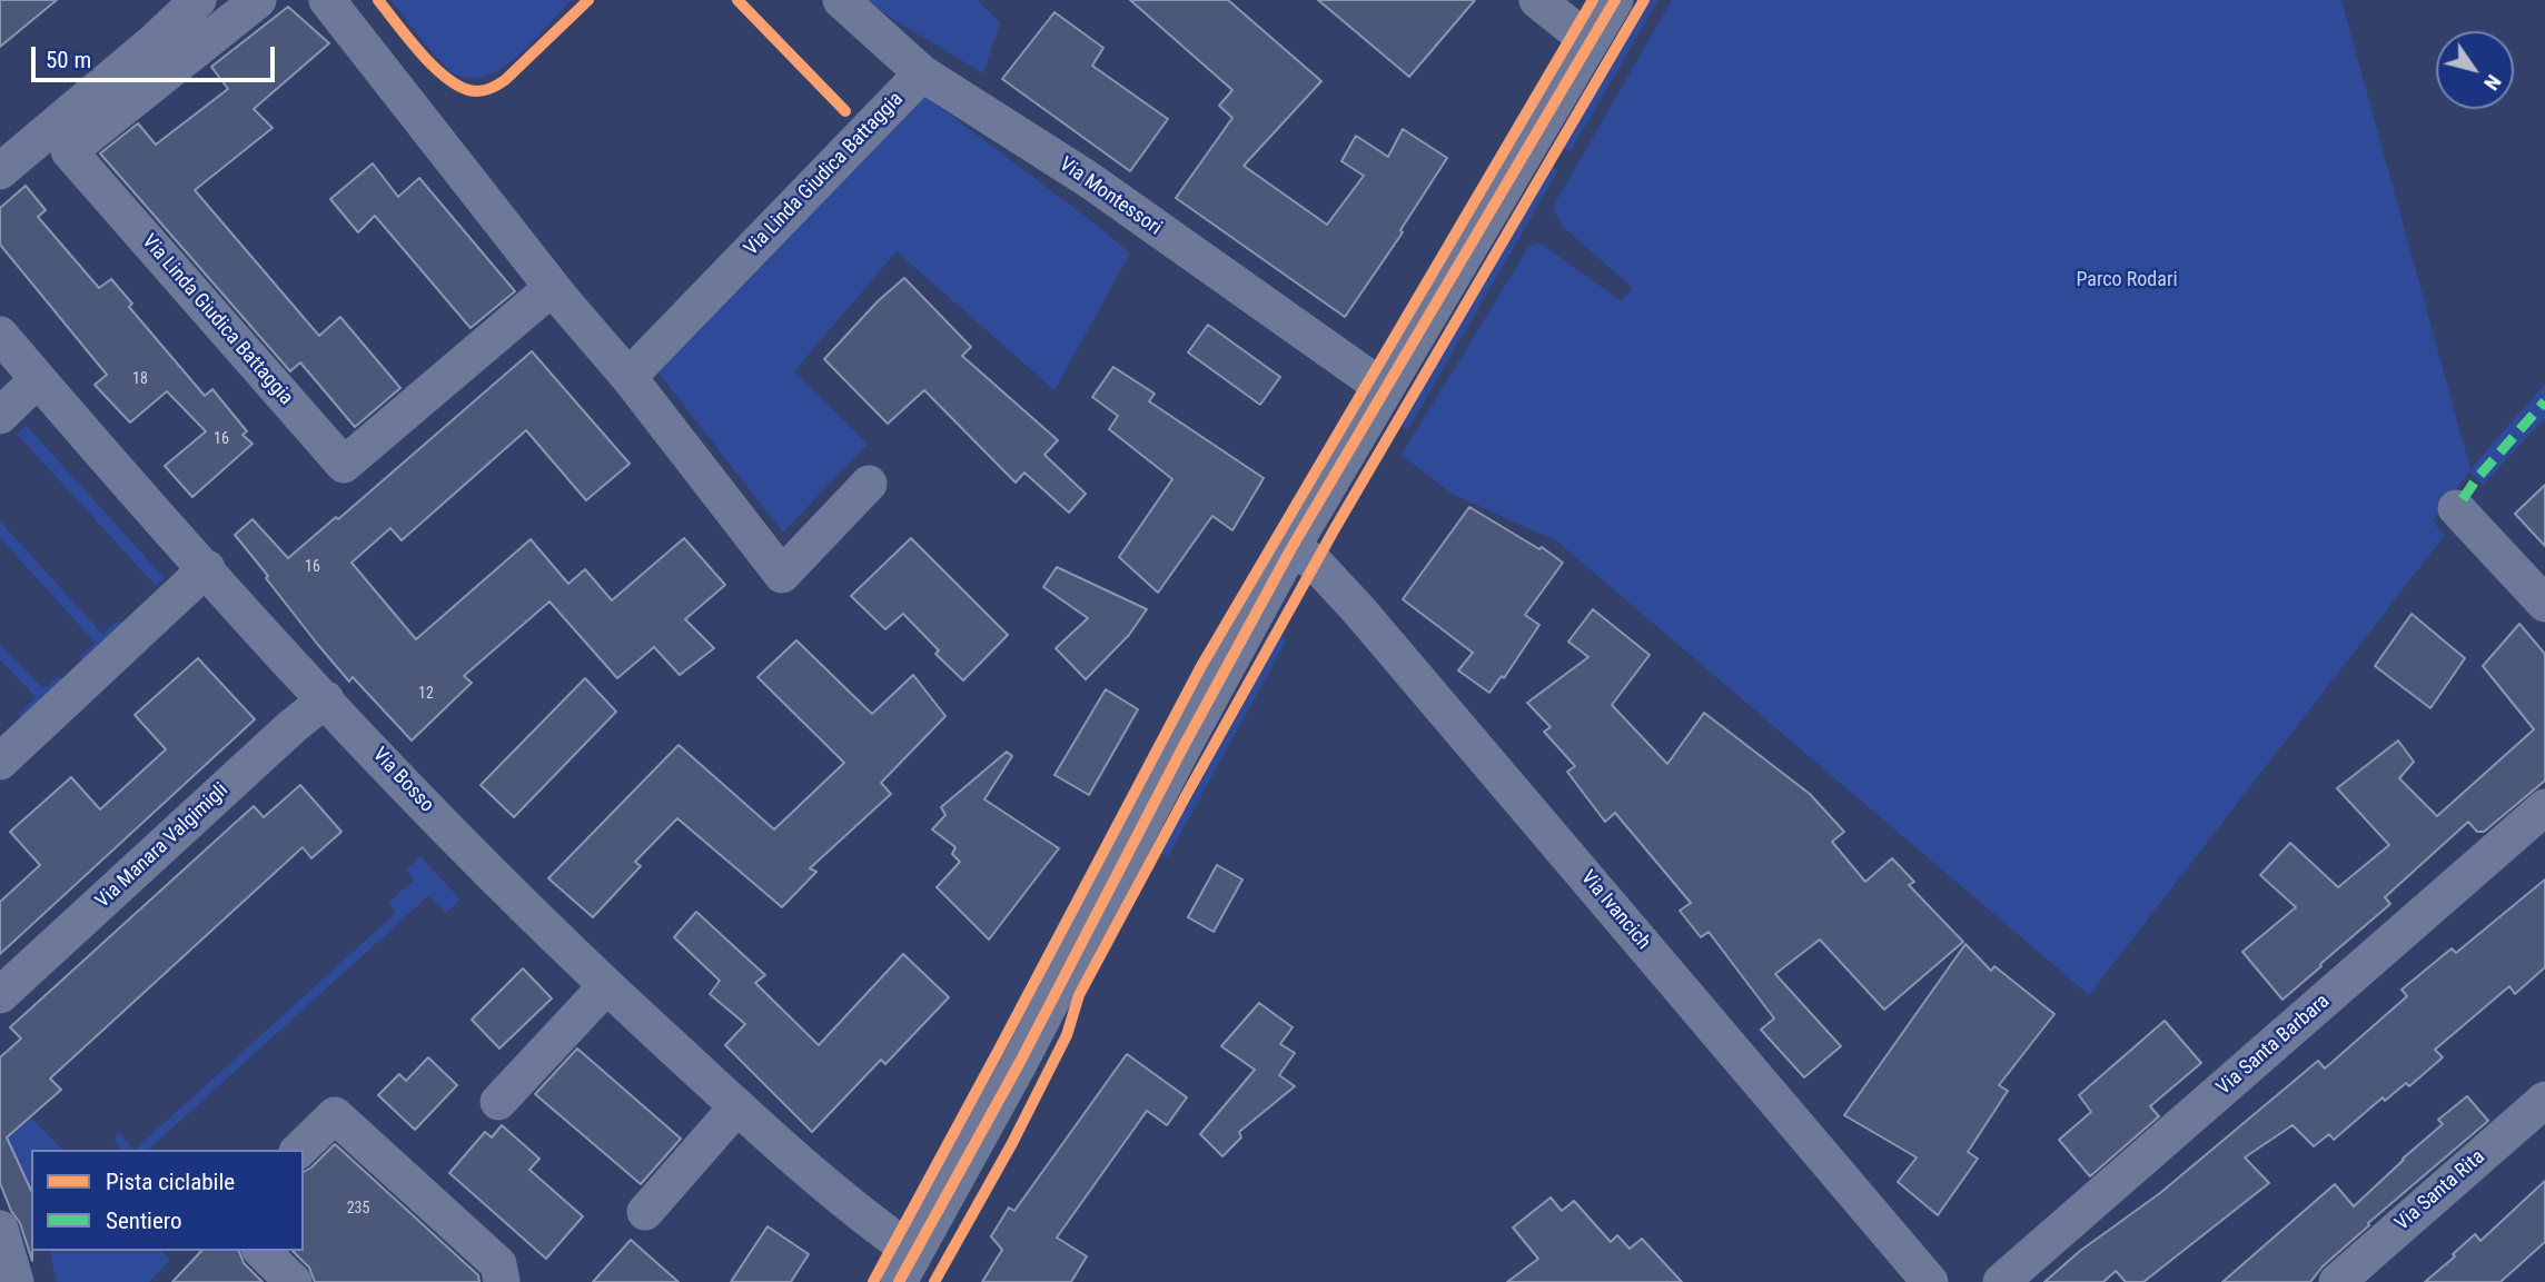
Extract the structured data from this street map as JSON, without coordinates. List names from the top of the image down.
{
  "streets": {
    "street": [
      "Via Linda Giudica Battaggia",
      "Via Montessori",
      "Via Bosso",
      "Via Manara Valgimigli",
      "Via Ivancich",
      "Via Santa Barbara",
      "Via Santa Rita"
    ]
  },
  "crossings": [
    ["Via Linda Giudica Battaggia", "Via Montessori"],
    ["Via Bosso", "Via Manara Valgimigli"]
  ],
  "parks": ["Parco Rodari"],
  "house_numbers": [
    "18",
    "16",
    "16",
    "12",
    "235"
  ],
  "legend": ["Pista ciclabile", "Sentiero"],
  "scale_bar": "50 m",
  "north": "bottom right"
}
